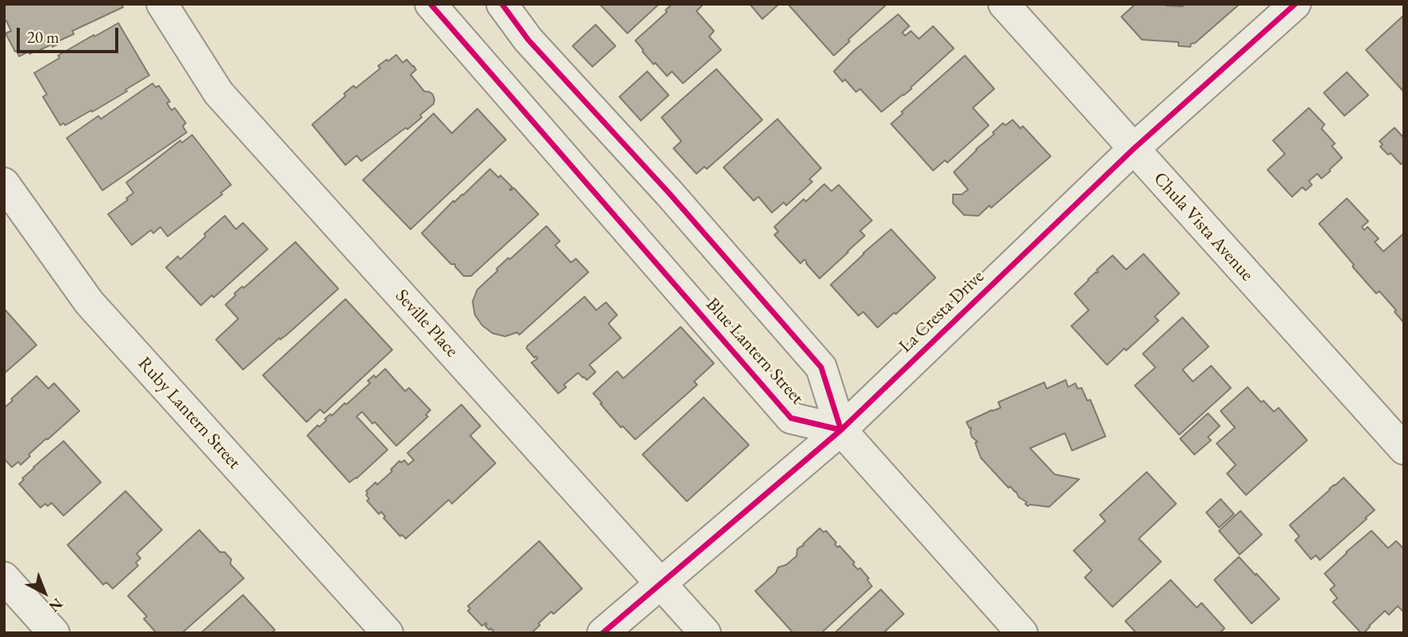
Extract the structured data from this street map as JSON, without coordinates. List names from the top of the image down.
{
  "streets": {
    "street": [
      "Chula Vista Avenue",
      "La Cresta Drive",
      "Seville Place",
      "Blue Lantern Street",
      "Ruby Lantern Street"
    ]
  },
  "crossings": [
    ["Chula Vista Avenue", "La Cresta Drive"],
    ["La Cresta Drive", "Seville Place"],
    ["La Cresta Drive", "Blue Lantern Street"]
  ],
  "scale_bar": "20 m",
  "north": "bottom right"
}
